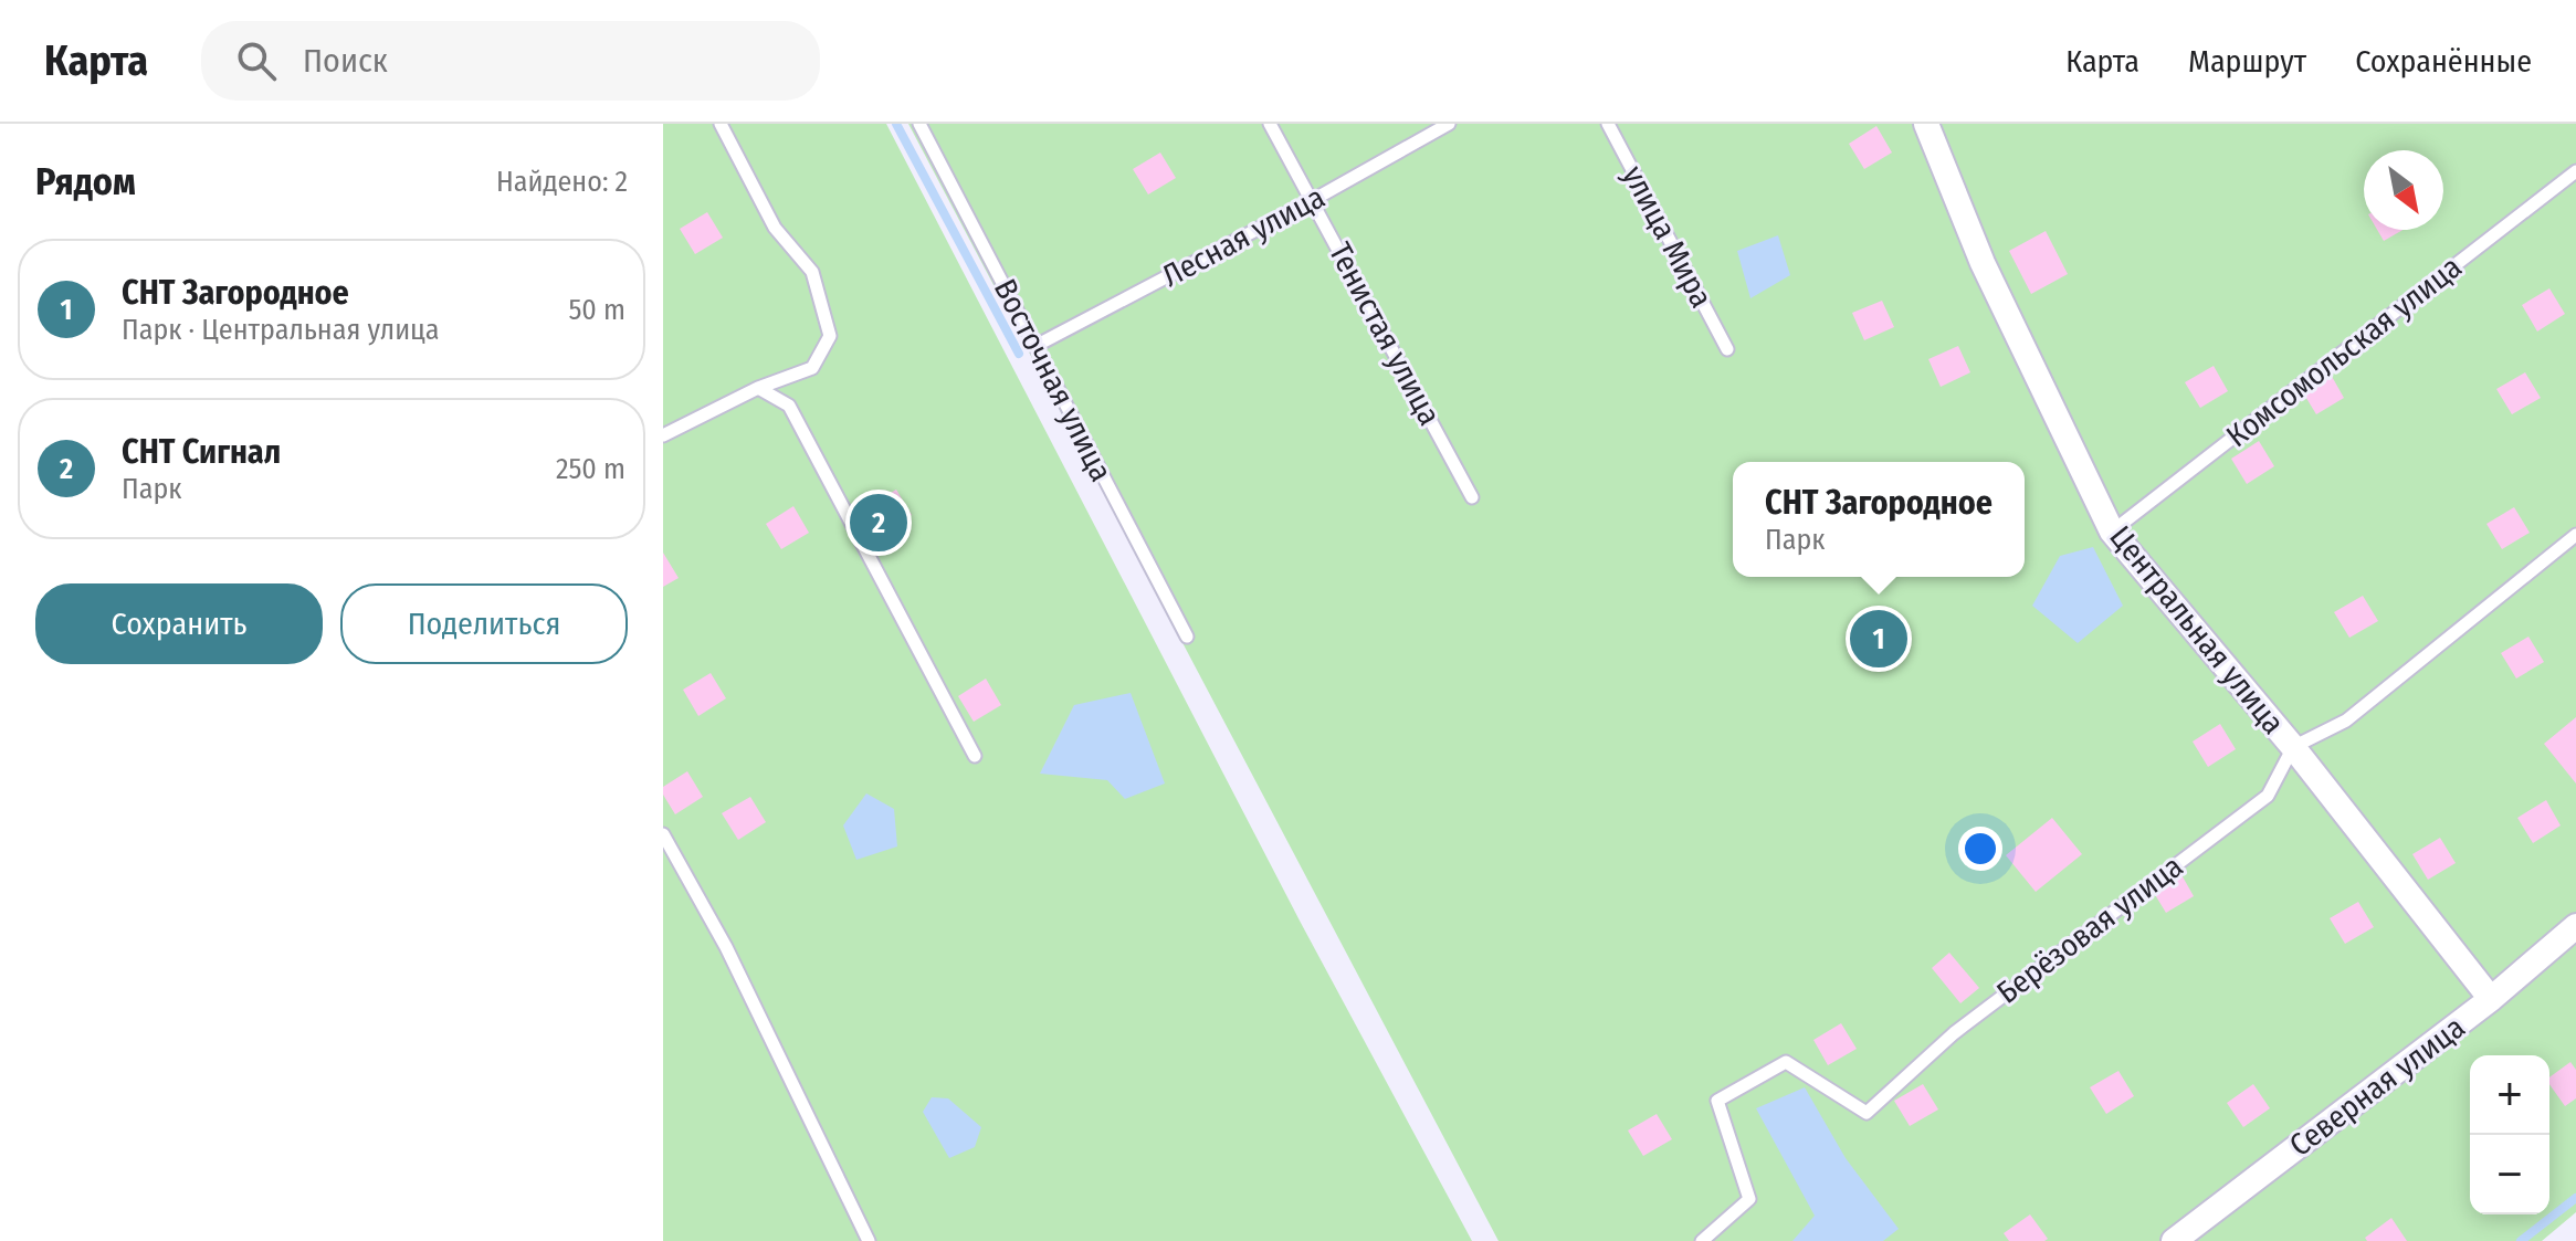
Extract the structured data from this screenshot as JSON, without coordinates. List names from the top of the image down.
{
  "streets": {
    "street": ["Центральная улица", "Северная улица"],
    "lane": [
      "Лесная улица",
      "улица Мира",
      "Тенистая улица",
      "Комсомольская улица",
      "Восточная улица",
      "Берёзовая улица"
    ]
  },
  "crossings": [
    ["Лесная улица", "Тенистая улица"],
    ["Лесная улица", "Восточная улица"],
    ["Комсомольская улица", "Центральная улица"],
    ["Центральная улица", "Берёзовая улица"],
    ["Центральная улица", "Северная улица"]
  ],
  "north": "bottom right",
  "page": {
    "header": "Карта",
    "search": "Поиск",
    "nav": ["Карта", "Маршрут", "Сохранённые"],
    "heading": ["Рядом", "Найдено: 2"],
    "list": [
      {
        "mark": "1",
        "name": "СНТ Загородное",
        "note": "Парк · Центральная улица",
        "value": "50 m"
      },
      {
        "mark": "2",
        "name": "СНТ Сигнал",
        "note": "Парк",
        "value": "250 m"
      }
    ],
    "popup": ["СНТ Загородное", "Парк"],
    "pins": ["2", "1"],
    "buttons": ["Сохранить", "Поделиться"],
    "map_buttons": ["+", "−"]
  }
}
